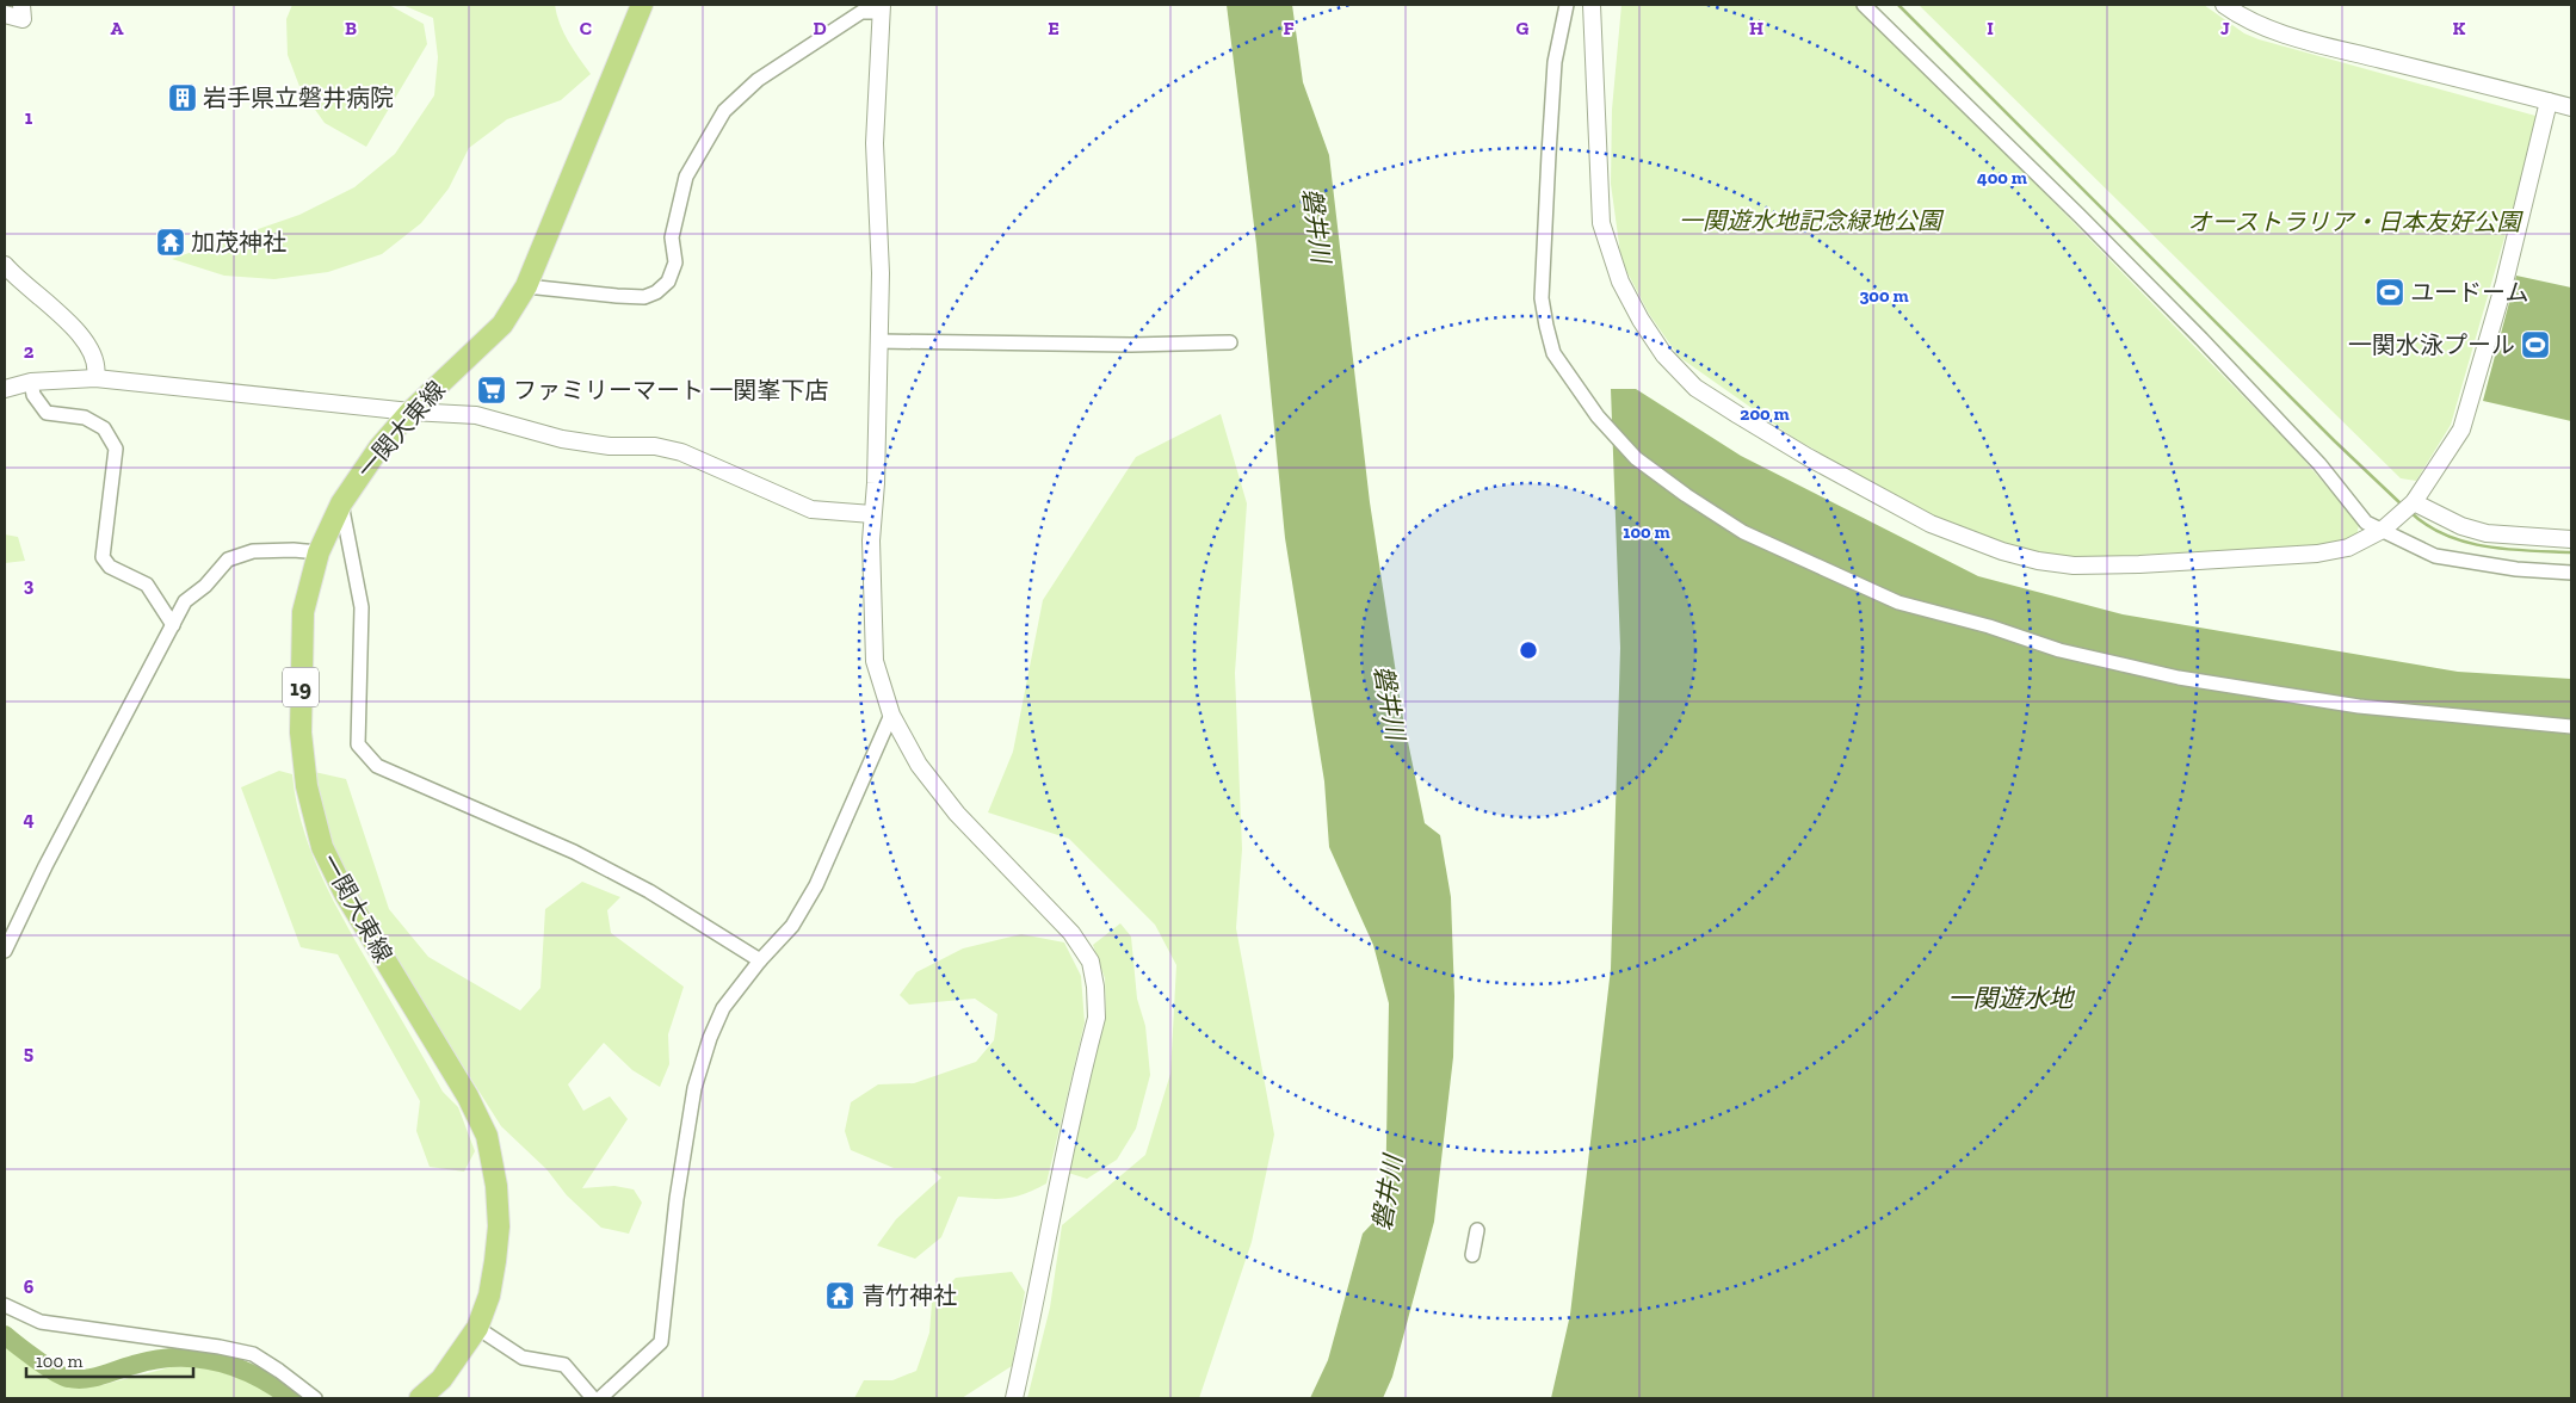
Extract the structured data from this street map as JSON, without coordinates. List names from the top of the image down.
{
  "streets": {
    "main road": ["一関大東線", "19"]
  },
  "water": ["磐井川", "一関遊水地"],
  "parks": ["一関遊水地記念緑地公園", "オーストラリア・日本友好公園"],
  "places": {
    "building": ["岩手県立磐井病院"],
    "temple": ["加茂神社", "青竹神社"],
    "sports": ["ユードーム", "一関水泳プール"],
    "supermarket": ["ファミリーマート 一関峯下店"]
  },
  "scale_bar": "100 m",
  "grid": {
    "columns": [
      "A",
      "B",
      "C",
      "D",
      "E",
      "F",
      "G",
      "H",
      "I",
      "J",
      "K"
    ],
    "rows": [
      "1",
      "2",
      "3",
      "4",
      "5",
      "6"
    ]
  },
  "rings": [
    "400 m",
    "300 m",
    "200 m",
    "100 m"
  ]
}
